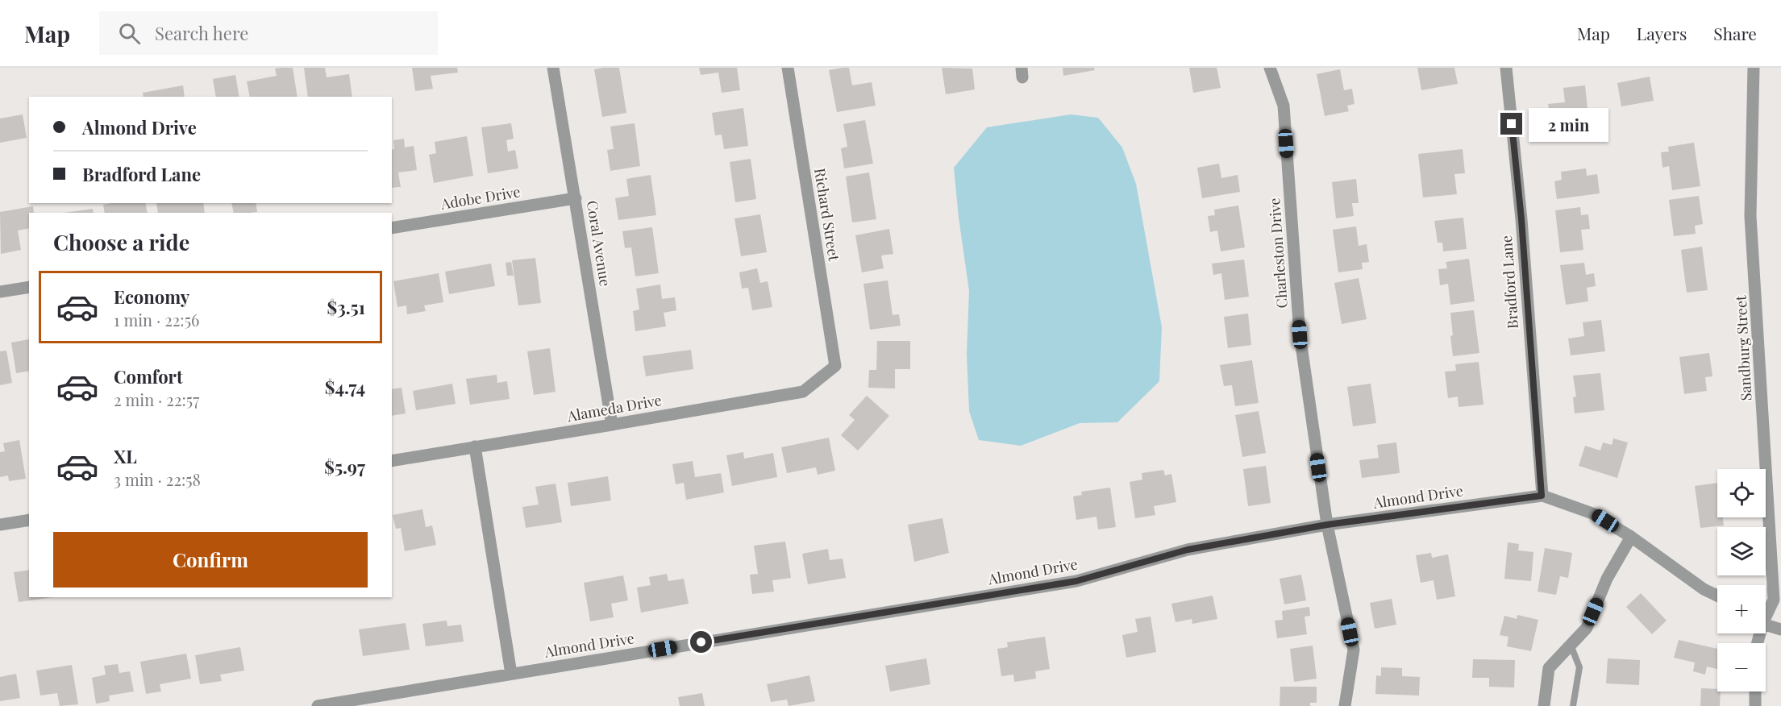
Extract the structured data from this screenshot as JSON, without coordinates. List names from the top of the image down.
{
  "streets": {
    "street": [
      "Adobe Drive",
      "Richard Street",
      "Coral Avenue",
      "Charleston Drive",
      "Bradford Lane",
      "Sandburg Street",
      "Alameda Drive",
      "Almond Drive"
    ]
  },
  "crossings": [
    ["Adobe Drive", "Coral Avenue"],
    ["Richard Street", "Alameda Drive"],
    ["Coral Avenue", "Alameda Drive"],
    ["Charleston Drive", "Almond Drive"],
    ["Bradford Lane", "Almond Drive"]
  ],
  "page": {
    "header": "Map",
    "search": "Search here",
    "nav": ["Map", "Layers", "Share"],
    "banner": ["Almond Drive", "Bradford Lane"],
    "bubble": "2 min",
    "heading": "Choose a ride",
    "list": [
      {
        "name": "Economy",
        "note": "1 min · 22:56",
        "value": "$3.51"
      },
      {
        "name": "Comfort",
        "note": "2 min · 22:57",
        "value": "$4.74"
      },
      {
        "name": "XL",
        "note": "3 min · 22:58",
        "value": "$5.97"
      }
    ],
    "map_buttons": ["+", "−"],
    "buttons": "Confirm"
  }
}
